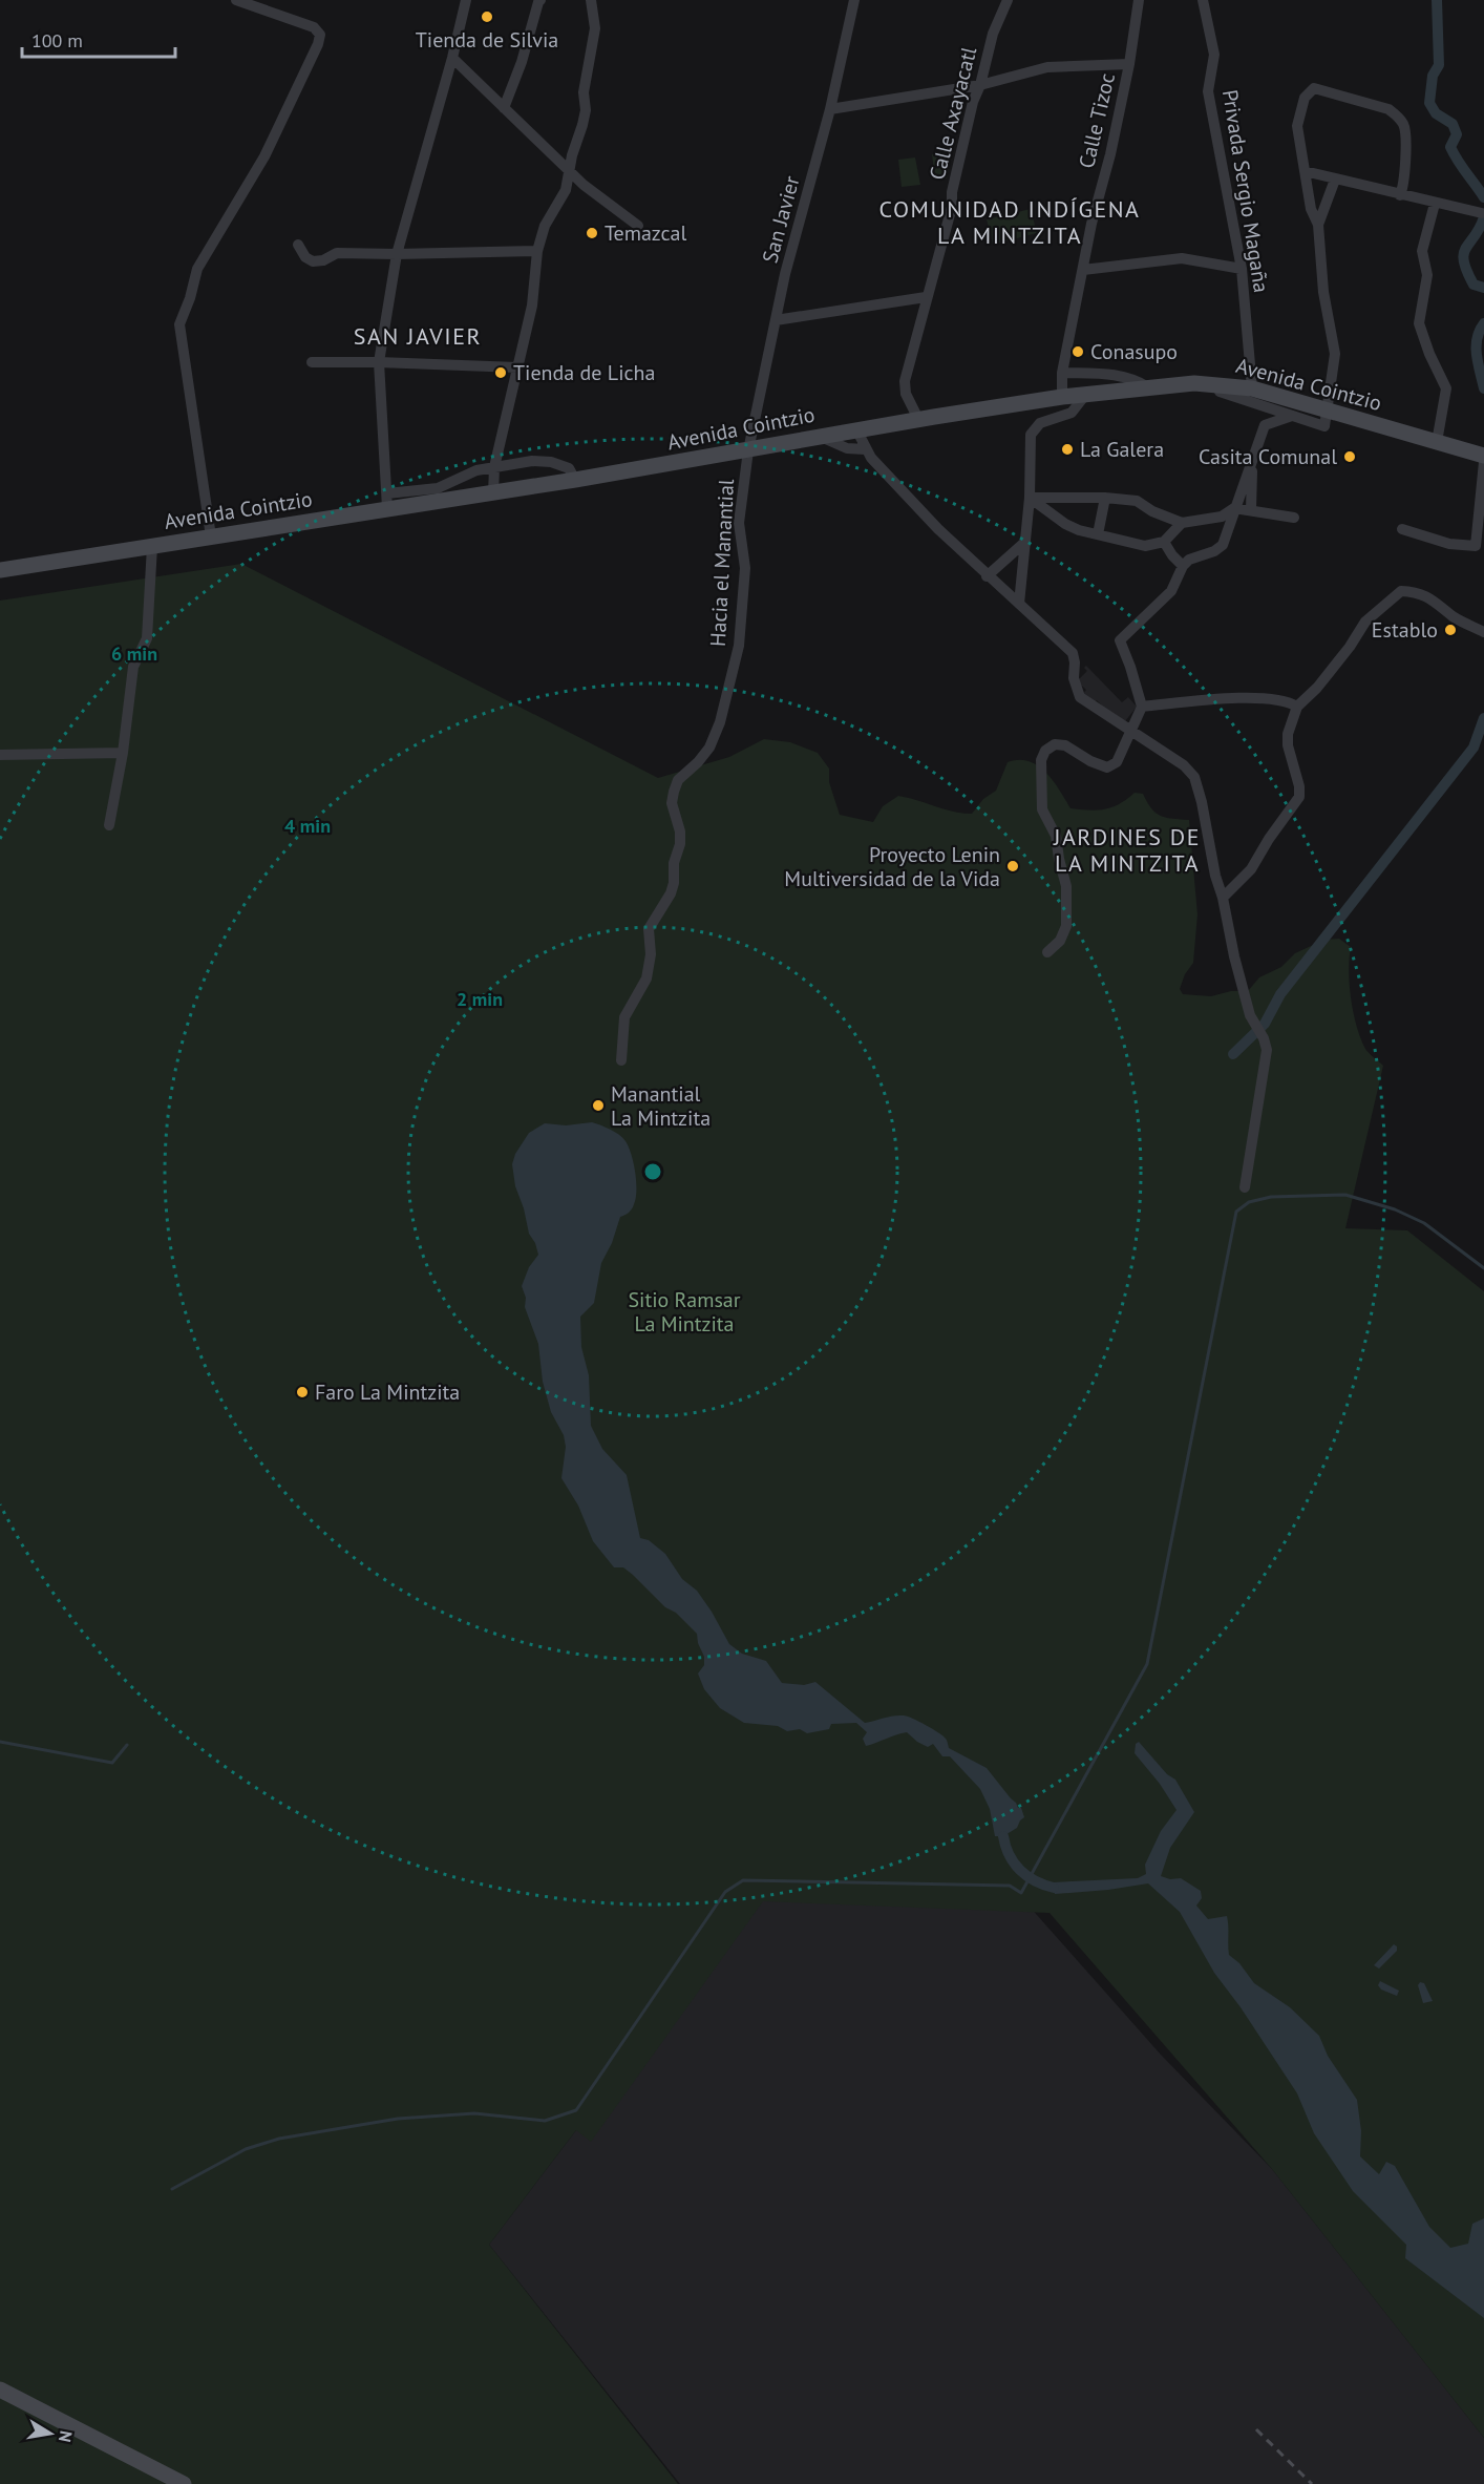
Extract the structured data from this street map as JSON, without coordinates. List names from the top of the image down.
{
  "streets": {
    "main road": ["Avenida Cointzio"],
    "street": [
      "Calle Axayacatl",
      "Calle Tizoc",
      "Privada Sergio Magaña",
      "San Javier",
      "Hacia el Manantial"
    ]
  },
  "crossings": [
    ["Calle Axayacatl", "Avenida Cointzio"],
    ["Calle Tizoc", "Avenida Cointzio"],
    ["Privada Sergio Magaña", "Avenida Cointzio"],
    ["San Javier", "Avenida Cointzio"],
    ["San Javier", "Hacia el Manantial"],
    ["Avenida Cointzio", "Hacia el Manantial"]
  ],
  "districts": ["COMUNIDAD INDÍGENA LA MINTZITA", "SAN JAVIER", "JARDINES DE LA MINTZITA"],
  "parks": ["Sitio Ramsar La Mintzita"],
  "places": [
    "Tienda de Silvia",
    "Temazcal",
    "Conasupo",
    "Tienda de Licha",
    "La Galera",
    "Casita Comunal",
    "Establo",
    "Proyecto Lenin Multiversidad de la Vida",
    "Manantial La Mintzita",
    "Faro La Mintzita"
  ],
  "scale_bar": "100 m",
  "north": "right",
  "rings": ["6 min", "4 min", "2 min"]
}
